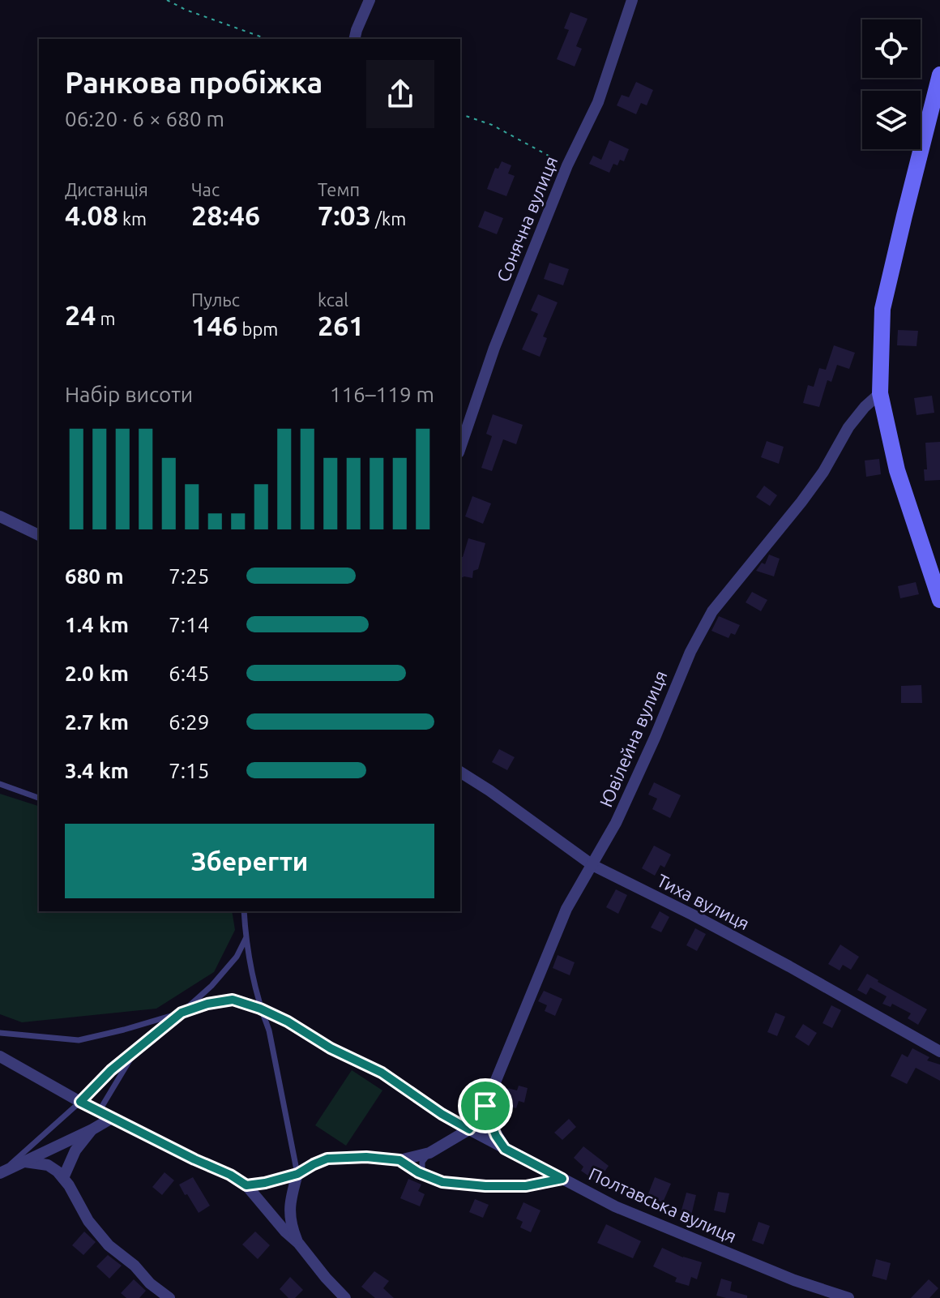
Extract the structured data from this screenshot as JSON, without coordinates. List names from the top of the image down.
{
  "streets": {
    "street": [
      "Сонячна вулиця",
      "Ювілейна вулиця",
      "Тиха вулиця",
      "Полтавська вулиця"
    ]
  },
  "crossings": [
    ["Ювілейна вулиця", "Тиха вулиця"],
    ["Ювілейна вулиця", "Полтавська вулиця"]
  ],
  "page": {
    "heading": ["Ранкова пробіжка", "06:20 · 6 × 680 m"],
    "stats": [
      ["Дистанція", "4.08 km"],
      ["Час", "28:46"],
      ["Темп", "7:03 /km"],
      ["24 m"],
      ["Пульс", "146 bpm"],
      ["kcal", "261"]
    ],
    "chart": ["Набір висоти", "116–119 m"],
    "list": [
      {
        "name": "680 m",
        "note": "7:25"
      },
      {
        "name": "1.4 km",
        "note": "7:14"
      },
      {
        "name": "2.0 km",
        "note": "6:45"
      },
      {
        "name": "2.7 km",
        "note": "6:29"
      },
      {
        "name": "3.4 km",
        "note": "7:15"
      }
    ],
    "buttons": "Зберегти"
  }
}
